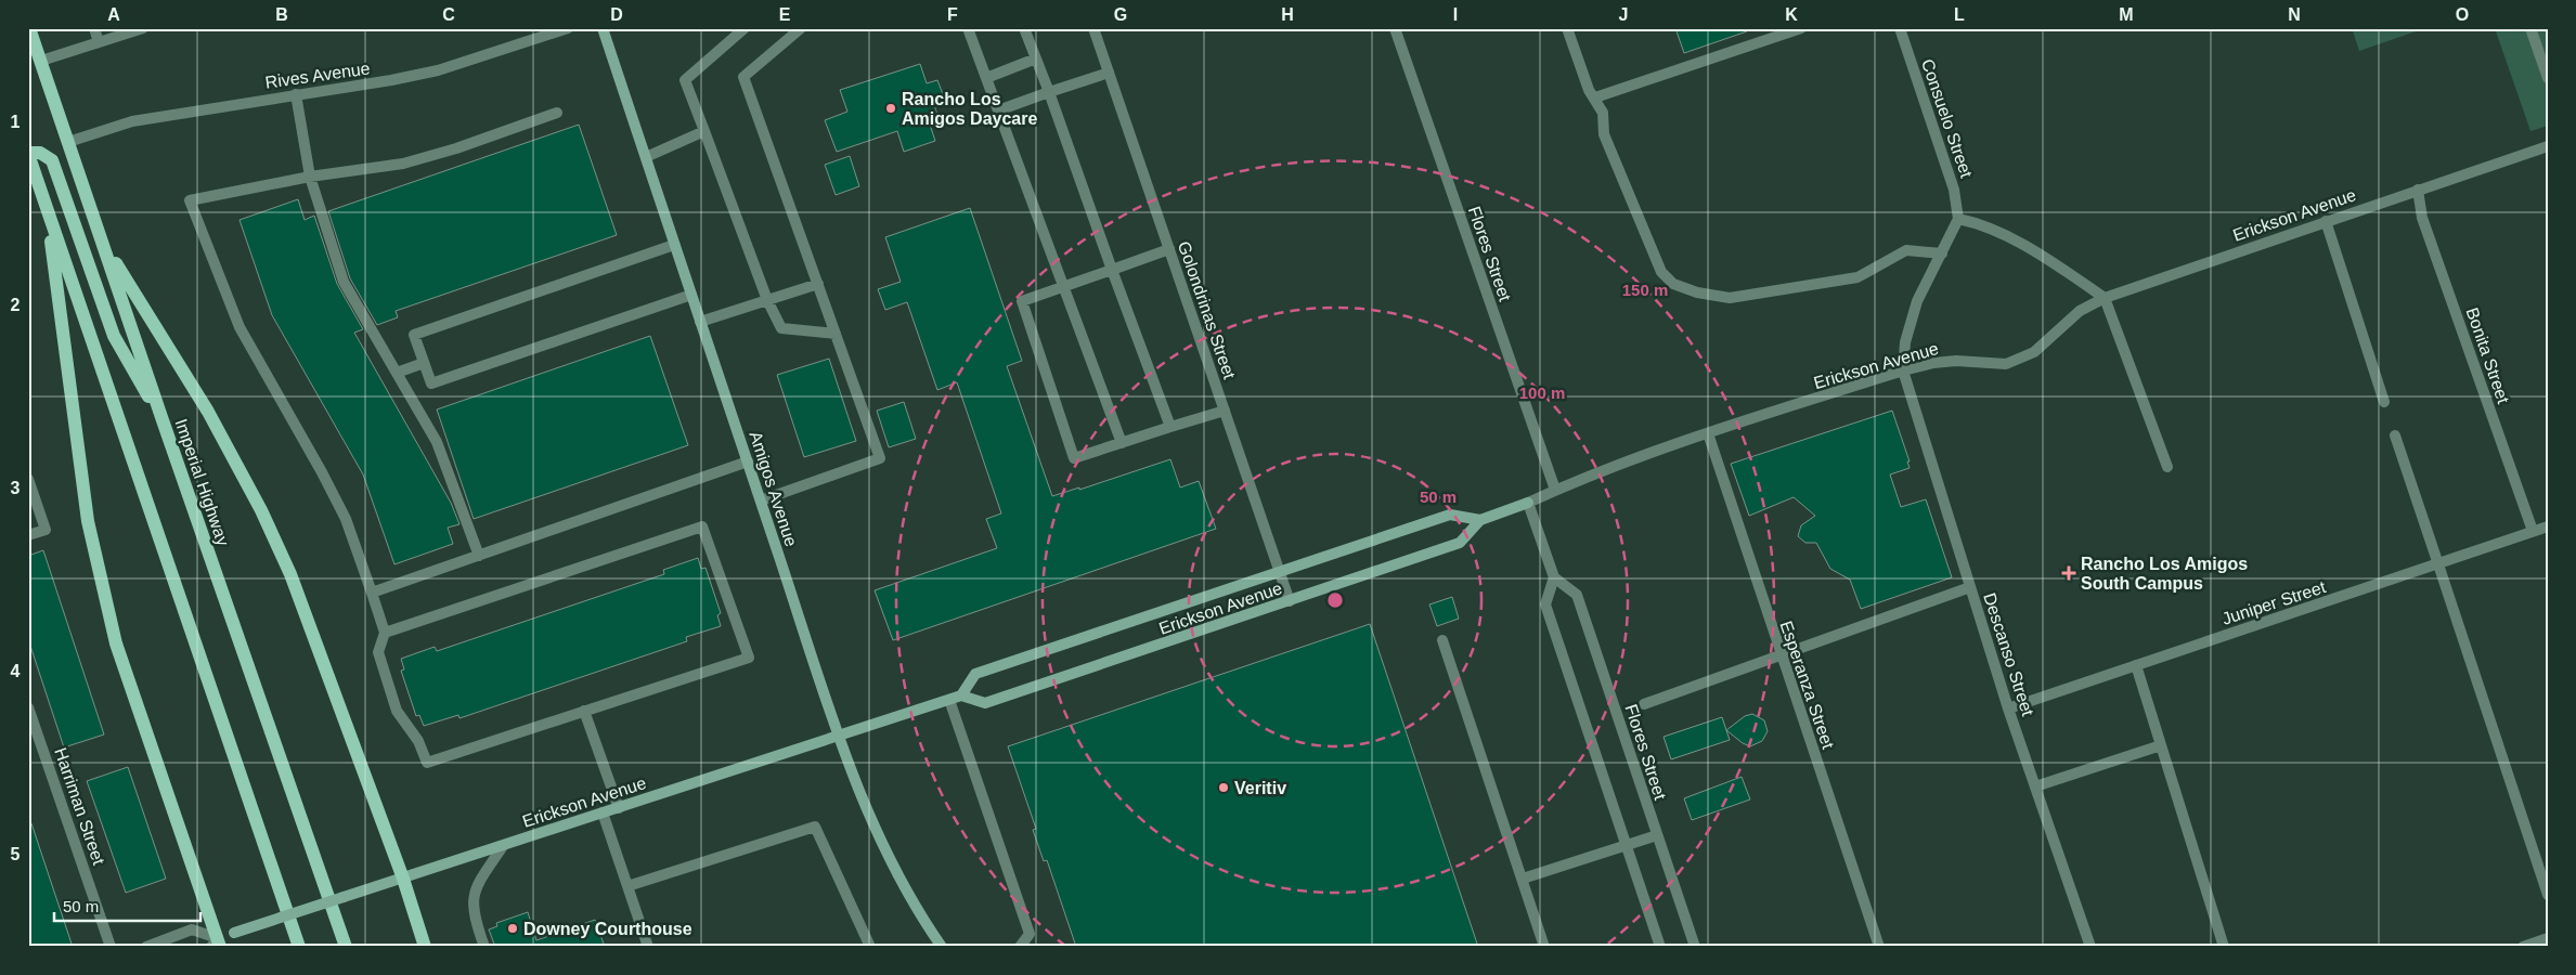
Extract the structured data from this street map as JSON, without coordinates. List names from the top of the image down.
{
  "streets": {
    "main road": ["Imperial Highway"],
    "street": [
      "Rives Avenue",
      "Consuelo Street",
      "Erickson Avenue",
      "Flores Street",
      "Golondrinas Street",
      "Bonita Street",
      "Amigos Avenue",
      "Juniper Street",
      "Descanso Street",
      "Esperanza Street",
      "Harriman Street"
    ]
  },
  "crossings": [
    ["Rives Avenue", "Imperial Highway"],
    ["Erickson Avenue", "Flores Street"],
    ["Erickson Avenue", "Golondrinas Street"],
    ["Erickson Avenue", "Bonita Street"],
    ["Erickson Avenue", "Amigos Avenue"],
    ["Erickson Avenue", "Descanso Street"],
    ["Erickson Avenue", "Esperanza Street"],
    ["Bonita Street", "Juniper Street"],
    ["Juniper Street", "Descanso Street"]
  ],
  "places": {
    "other": ["Rancho Los Amigos Daycare", "Veritiv", "Downey Courthouse"],
    "health": ["Rancho Los Amigos South Campus"]
  },
  "scale_bar": "50 m",
  "grid": {
    "columns": [
      "A",
      "B",
      "C",
      "D",
      "E",
      "F",
      "G",
      "H",
      "I",
      "J",
      "K",
      "L",
      "M",
      "N",
      "O"
    ],
    "rows": [
      "1",
      "2",
      "3",
      "4",
      "5"
    ]
  },
  "rings": ["150 m", "100 m", "50 m"]
}
